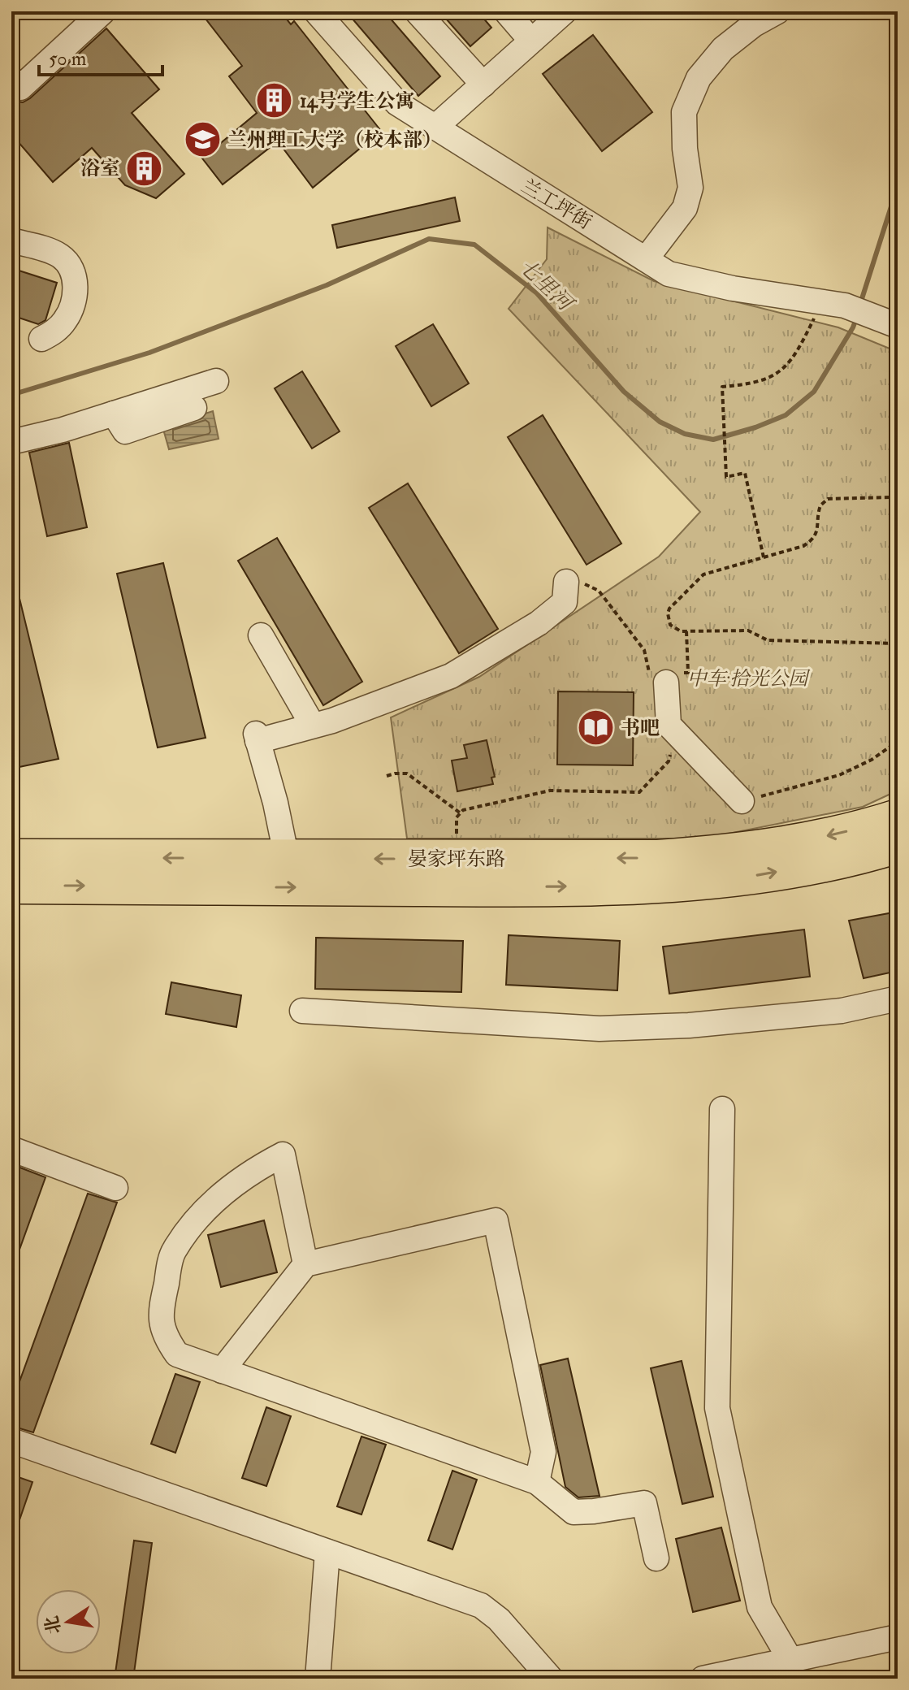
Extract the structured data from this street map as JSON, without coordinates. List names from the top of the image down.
{
  "streets": {
    "highway": ["晏家坪东路"],
    "street": ["兰工坪街"]
  },
  "water": ["七里河"],
  "parks": ["中车·拾光公园"],
  "places": {
    "building": ["14号学生公寓", "浴室"],
    "school or university": ["兰州理工大学（校本部）"],
    "library": ["书吧"]
  },
  "scale_bar": "50 m",
  "north": "left"
}
